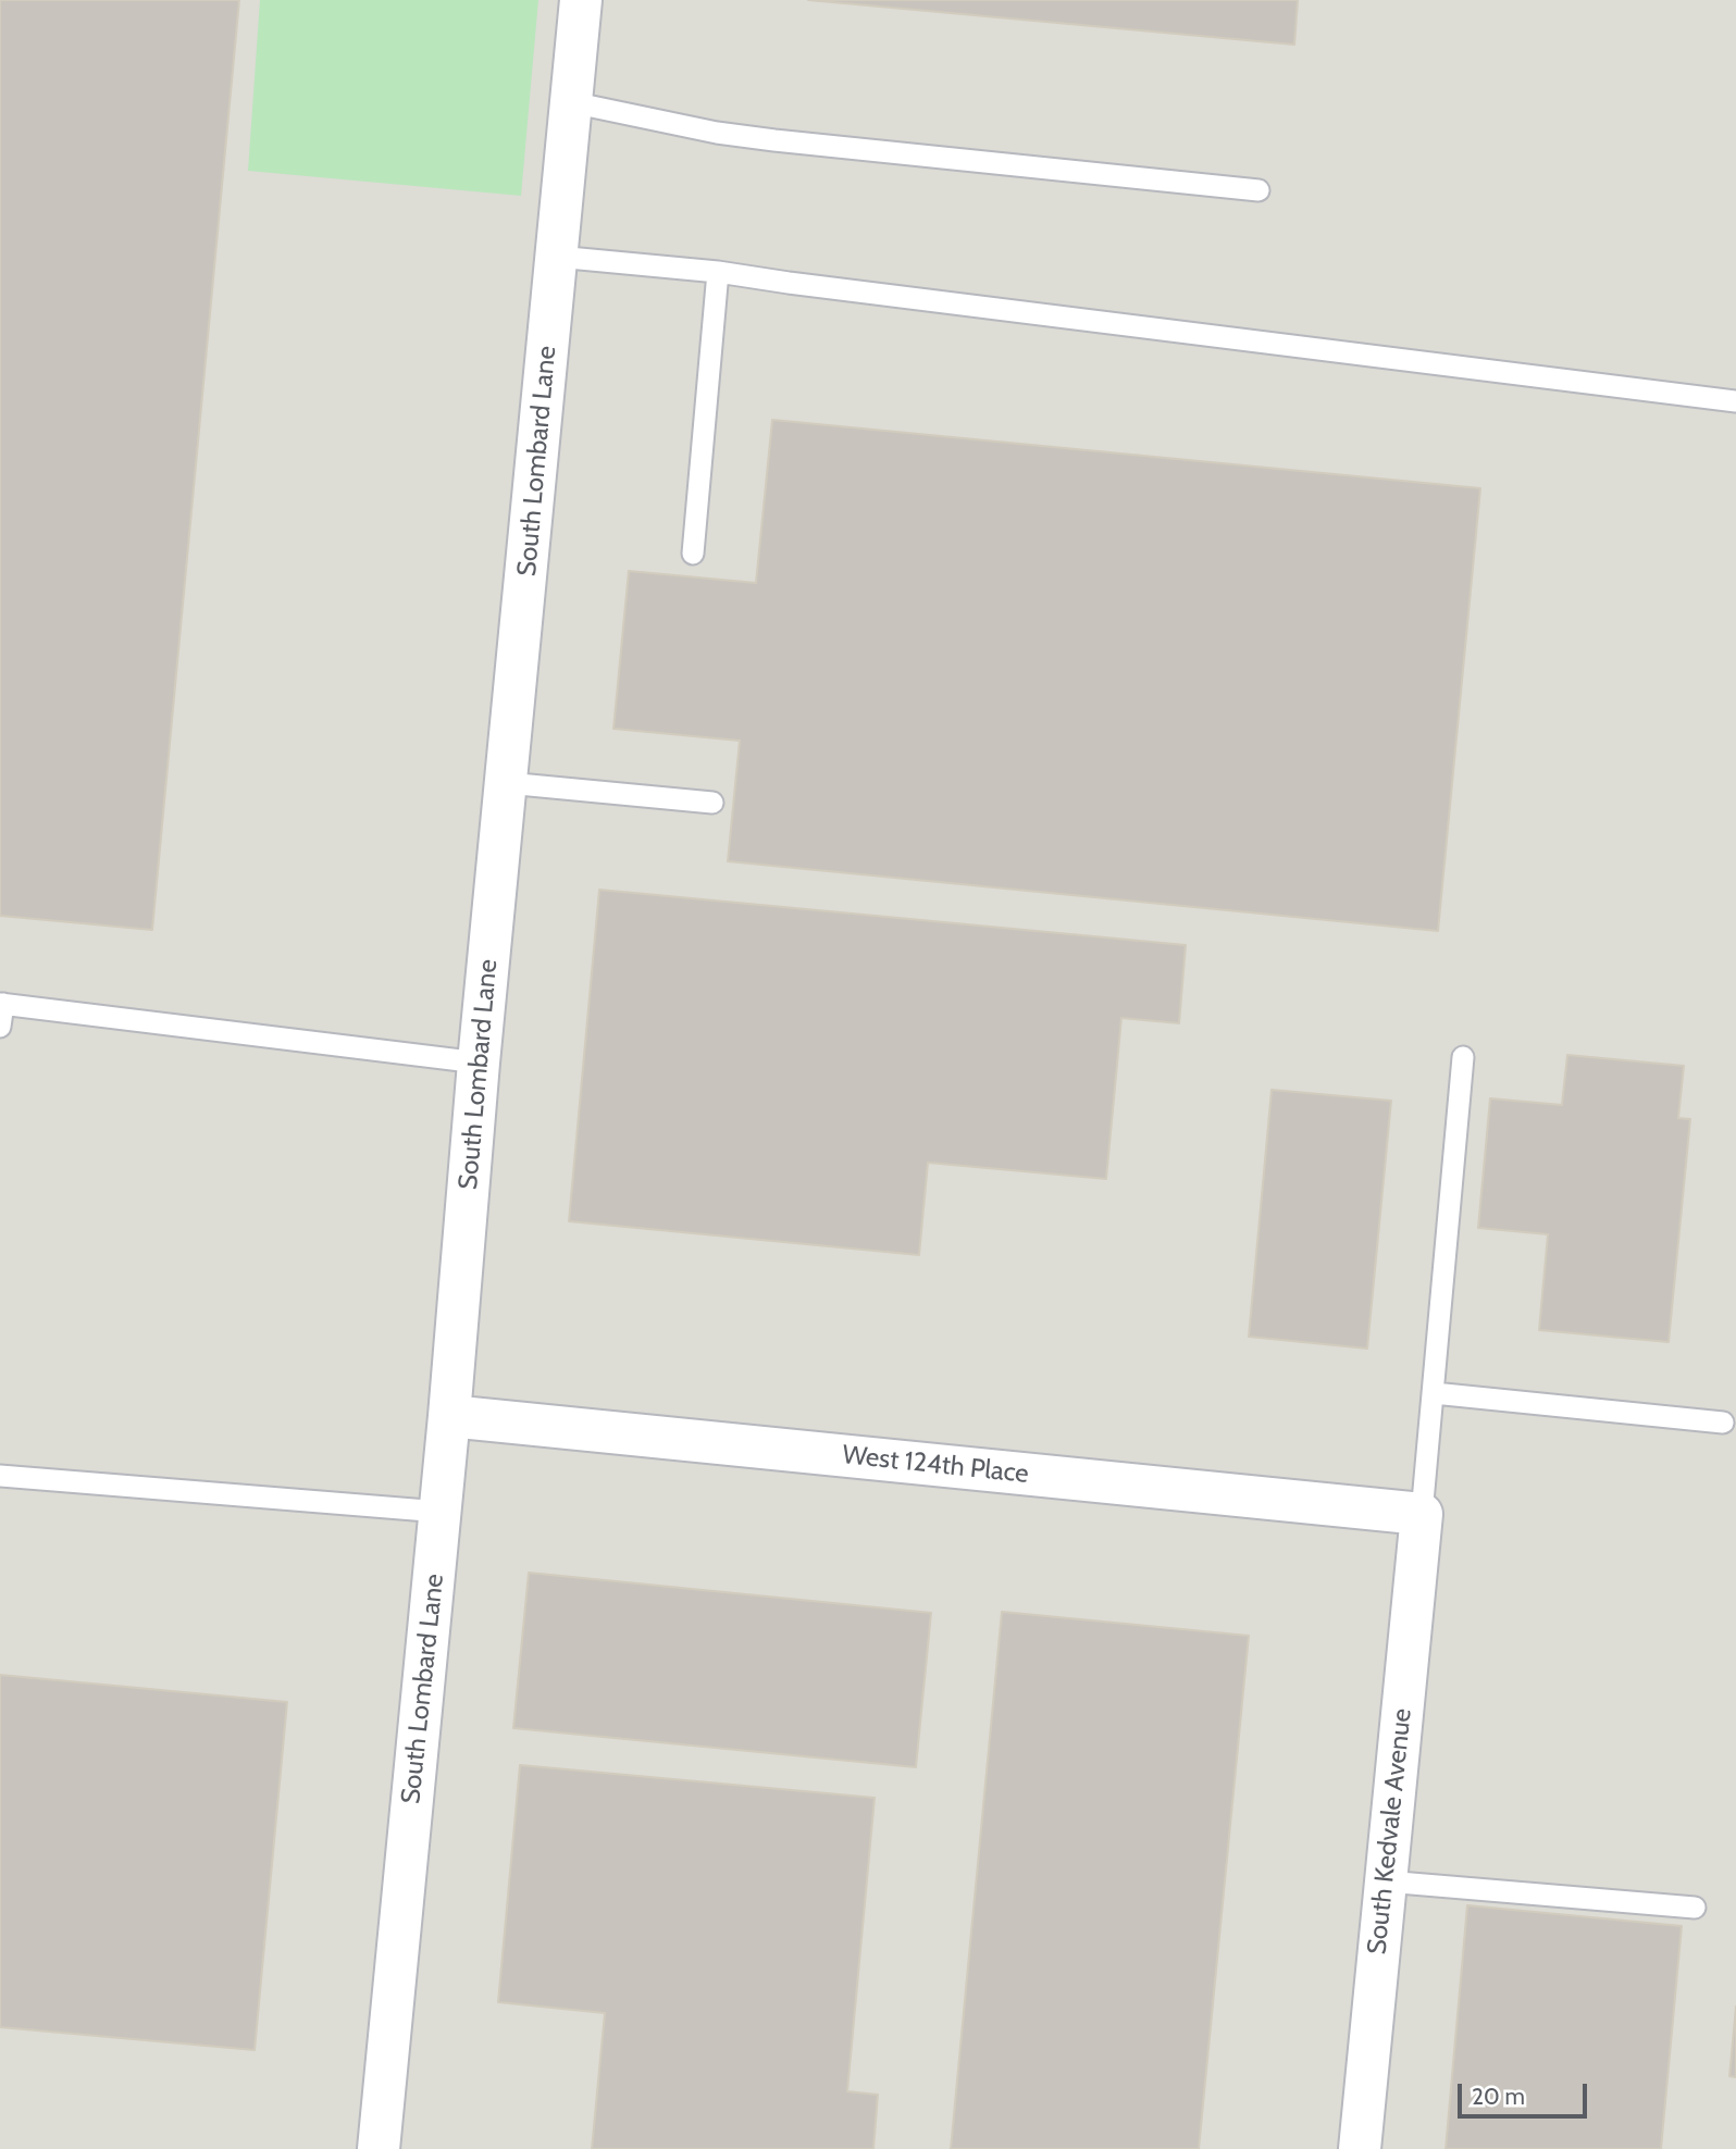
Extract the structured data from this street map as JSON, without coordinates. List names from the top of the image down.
{
  "streets": {
    "street": ["South Lombard Lane", "West 124th Place", "South Kedvale Avenue"]
  },
  "crossings": [
    ["South Lombard Lane", "West 124th Place"],
    ["West 124th Place", "South Kedvale Avenue"]
  ],
  "scale_bar": "20 m"
}
